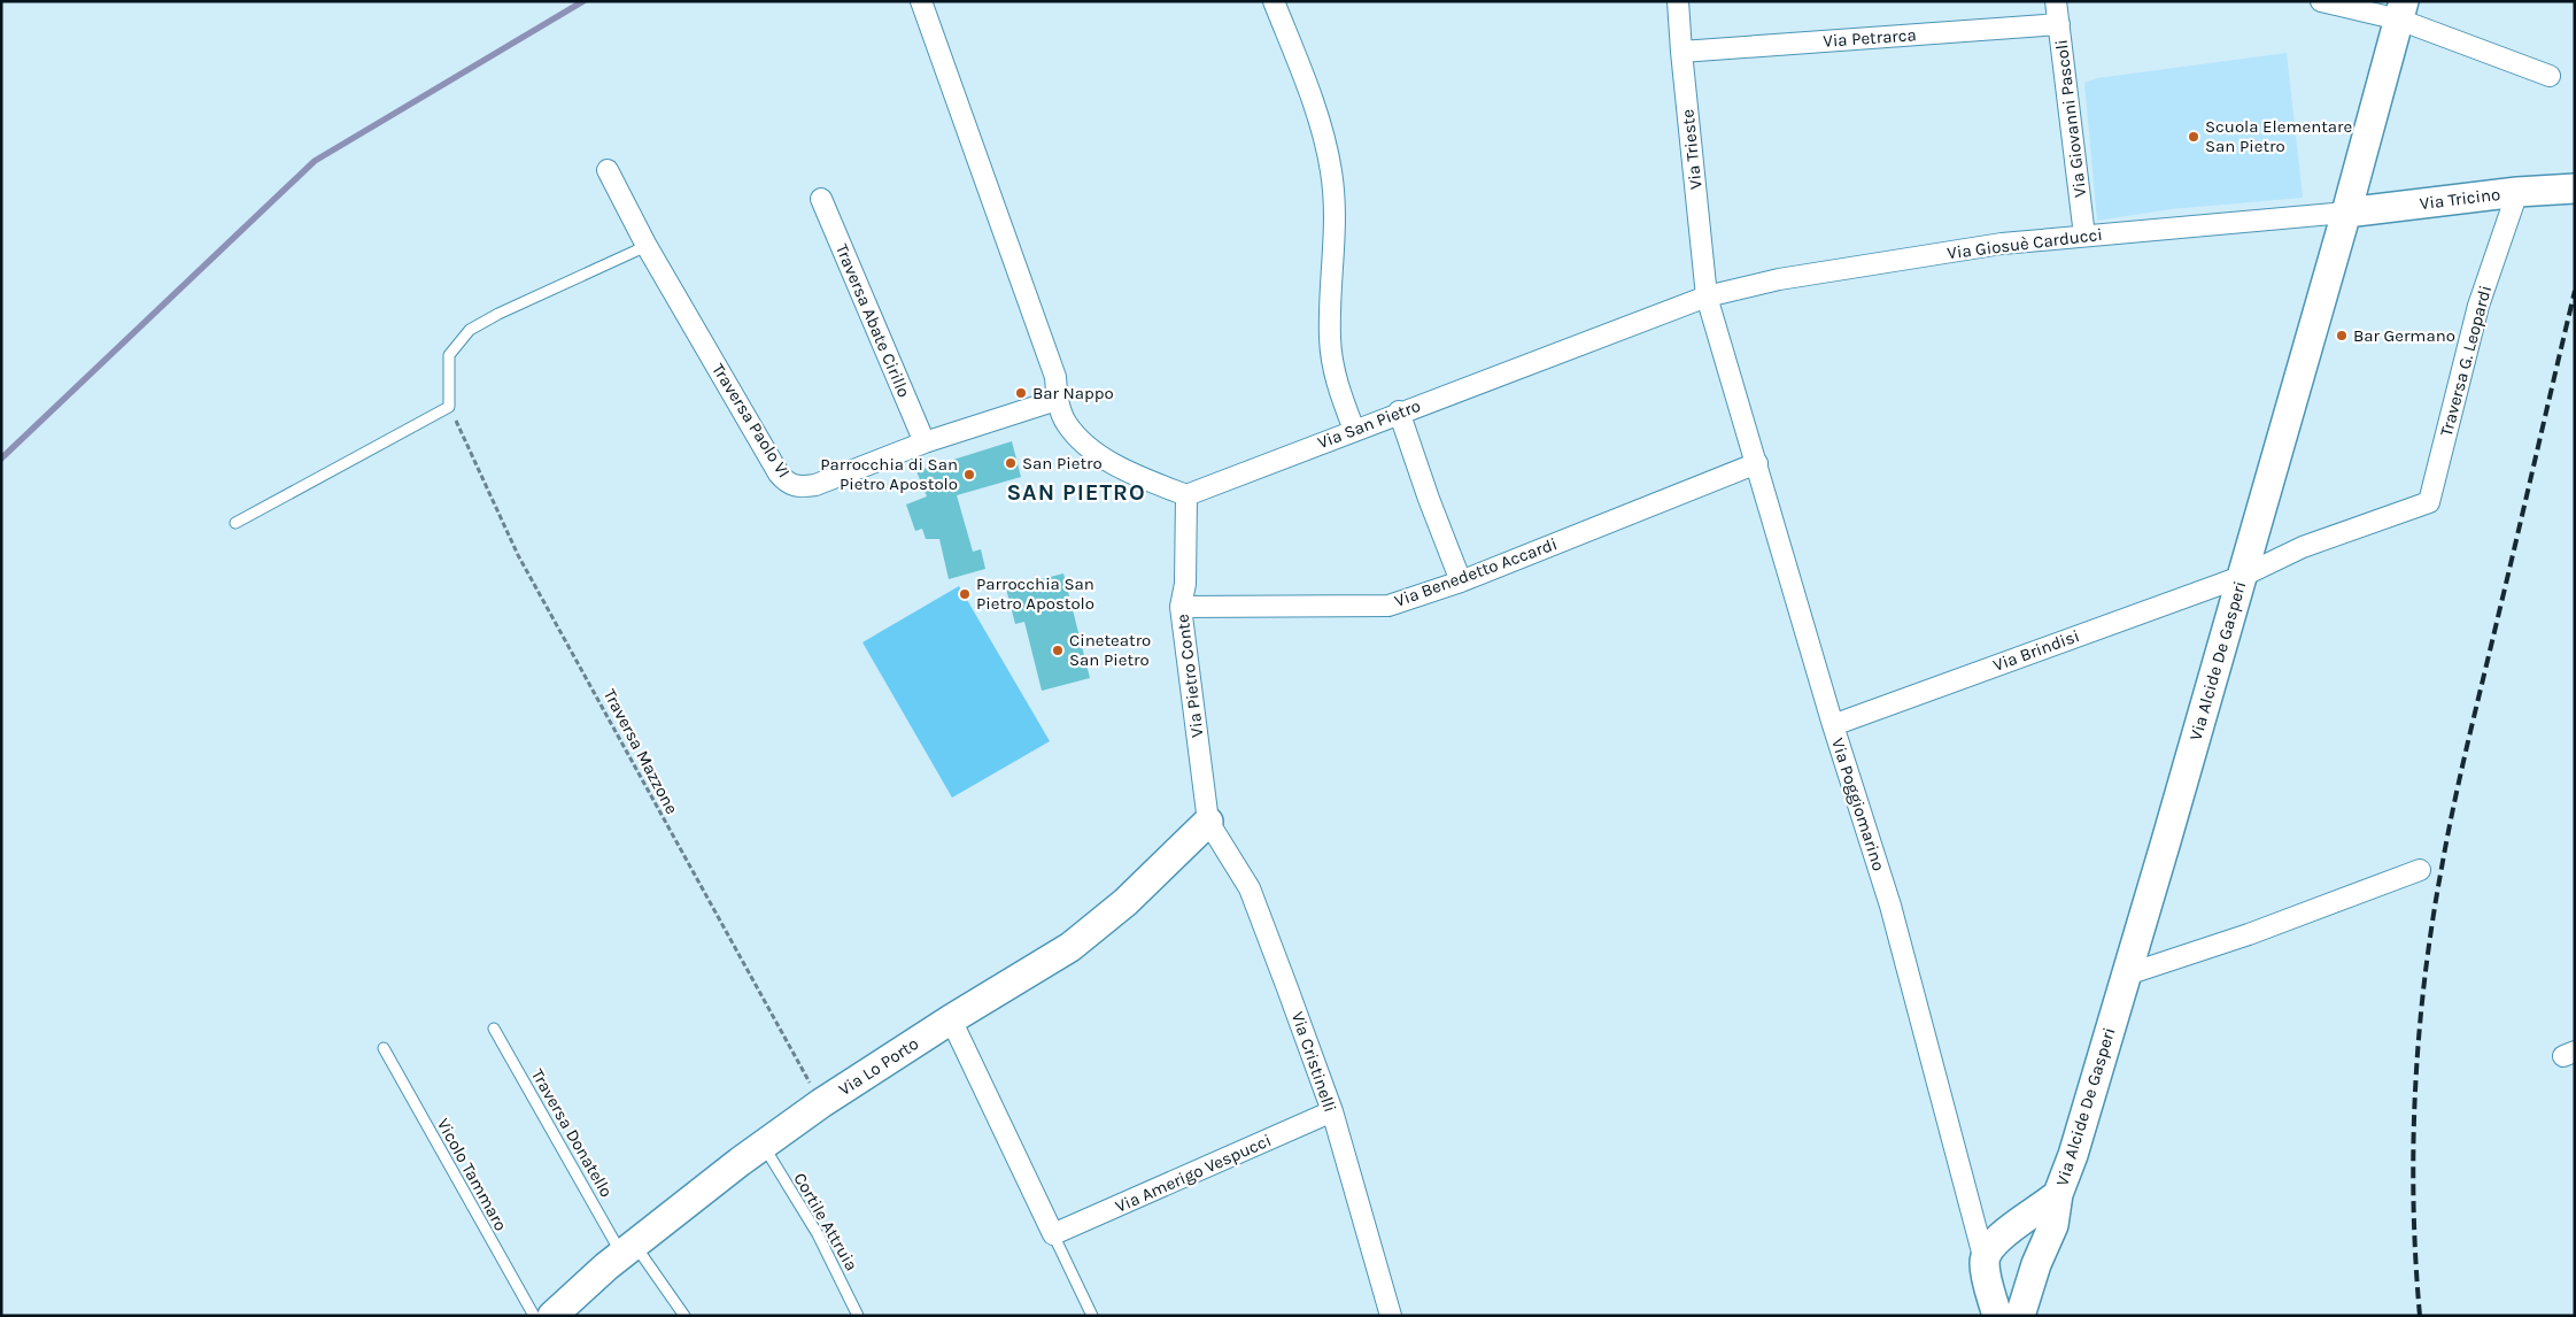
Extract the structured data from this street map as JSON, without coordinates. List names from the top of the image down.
{
  "streets": {
    "main road": [
      "Via Tricino",
      "Via Alcide De Gasperi",
      "Via Poggiomarino",
      "Via Lo Porto"
    ],
    "street": [
      "Via Petrarca",
      "Via Giovanni Pascoli",
      "Via Trieste",
      "Via Giosuè Carducci",
      "Traversa Abate Cirillo",
      "Traversa G. Leopardi",
      "Traversa Paolo VI",
      "Via San Pietro",
      "Via Benedetto Accardi",
      "Via Brindisi",
      "Via Pietro Conte",
      "Via Cristinelli",
      "Via Amerigo Vespucci"
    ],
    "lane": ["Traversa Donatello", "Vicolo Tammaro", "Cortile Attruia"],
    "path": ["Traversa Mazzone"]
  },
  "crossings": [
    ["Via Petrarca", "Via Giovanni Pascoli"],
    ["Via Petrarca", "Via Trieste"],
    ["Via Giovanni Pascoli", "Via Giosuè Carducci"],
    ["Via Trieste", "Via Giosuè Carducci"],
    ["Via Trieste", "Via San Pietro"],
    ["Via Trieste", "Via Poggiomarino"],
    ["Via Tricino", "Via Giosuè Carducci"],
    ["Via Tricino", "Traversa G. Leopardi"],
    ["Via Tricino", "Via Alcide De Gasperi"],
    ["Via Giosuè Carducci", "Via San Pietro"],
    ["Via Giosuè Carducci", "Via Alcide De Gasperi"],
    ["Via Giosuè Carducci", "Via Poggiomarino"],
    ["Traversa Abate Cirillo", "Traversa Paolo VI"],
    ["Traversa G. Leopardi", "Via Brindisi"],
    ["Traversa G. Leopardi", "Via Alcide De Gasperi"],
    ["Via San Pietro", "Via Pietro Conte"],
    ["Via San Pietro", "Via Poggiomarino"],
    ["Via Benedetto Accardi", "Via Pietro Conte"],
    ["Via Benedetto Accardi", "Via Poggiomarino"],
    ["Via Brindisi", "Via Alcide De Gasperi"],
    ["Via Brindisi", "Via Poggiomarino"],
    ["Via Alcide De Gasperi", "Via Poggiomarino"],
    ["Via Pietro Conte", "Via Cristinelli"],
    ["Via Pietro Conte", "Via Lo Porto"],
    ["Traversa Mazzone", "Via Lo Porto"],
    ["Via Cristinelli", "Via Lo Porto"],
    ["Via Cristinelli", "Via Amerigo Vespucci"],
    ["Via Lo Porto", "Traversa Donatello"],
    ["Via Lo Porto", "Cortile Attruia"]
  ],
  "districts": ["SAN PIETRO"],
  "places": [
    "Scuola Elementare San Pietro",
    "Bar Germano",
    "Bar Nappo",
    "San Pietro",
    "Parrocchia di San Pietro Apostolo",
    "Parrocchia San Pietro Apostolo",
    "Cineteatro San Pietro"
  ]
}
